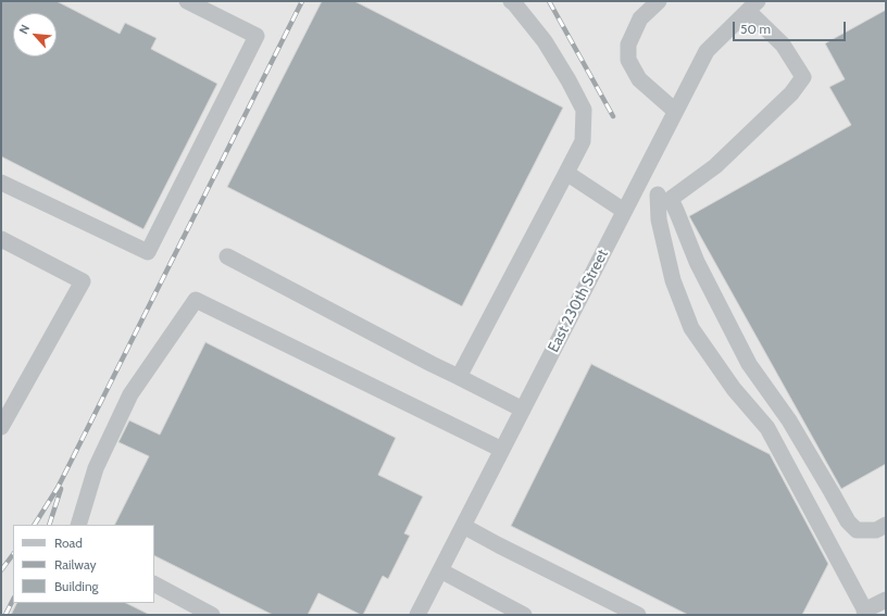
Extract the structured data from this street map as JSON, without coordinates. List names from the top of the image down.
{
  "streets": {
    "street": ["East 230th Street"]
  },
  "legend": ["Road", "Railway", "Building"],
  "scale_bar": "50 m",
  "north": "top left"
}
